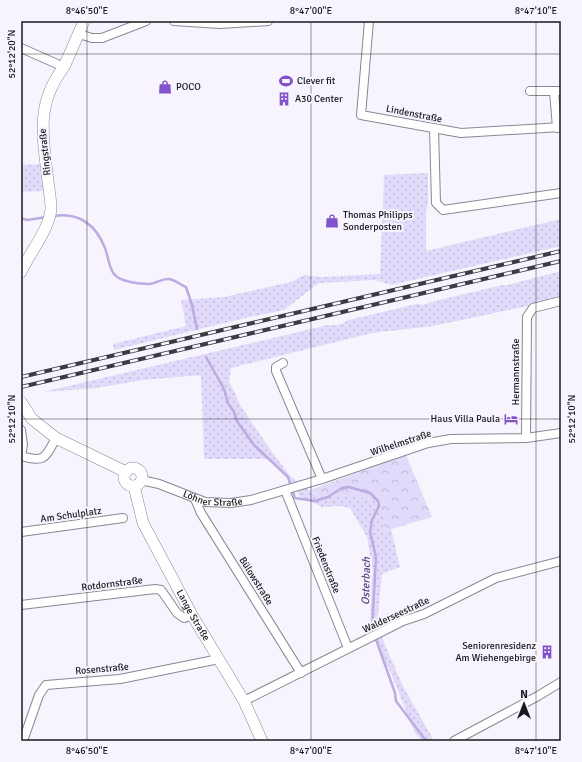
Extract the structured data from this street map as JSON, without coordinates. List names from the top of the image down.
{
  "streets": {
    "street": [
      "Lindenstraße",
      "Ringstraße",
      "Hermannstraße",
      "Wilhelmstraße",
      "Löhner Straße",
      "Am Schulplatz",
      "Friedenstraße",
      "Bülowstraße",
      "Rotdornstraße",
      "Lange Straße",
      "Walderseestraße",
      "Rosenstraße"
    ]
  },
  "crossings": [
    ["Hermannstraße", "Wilhelmstraße"],
    ["Wilhelmstraße", "Löhner Straße"],
    ["Wilhelmstraße", "Friedenstraße"],
    ["Löhner Straße", "Friedenstraße"],
    ["Löhner Straße", "Bülowstraße"],
    ["Löhner Straße", "Lange Straße"],
    ["Friedenstraße", "Walderseestraße"],
    ["Bülowstraße", "Walderseestraße"],
    ["Rotdornstraße", "Lange Straße"],
    ["Lange Straße", "Walderseestraße"],
    ["Lange Straße", "Rosenstraße"]
  ],
  "water": ["Osterbach"],
  "places": {
    "sports": ["Clever fit"],
    "shop": ["POCO", "Thomas Philipps Sonderposten"],
    "building": ["A30 Center", "Seniorenresidenz Am Wiehengebirge"],
    "hotel": ["Haus Villa Paula"]
  },
  "north": "top",
  "coordinates": [
    "8°46'50\"E",
    "8°47'00\"E",
    "8°47'10\"E",
    "52°12'20\"N",
    "52°12'10\"N"
  ]
}
